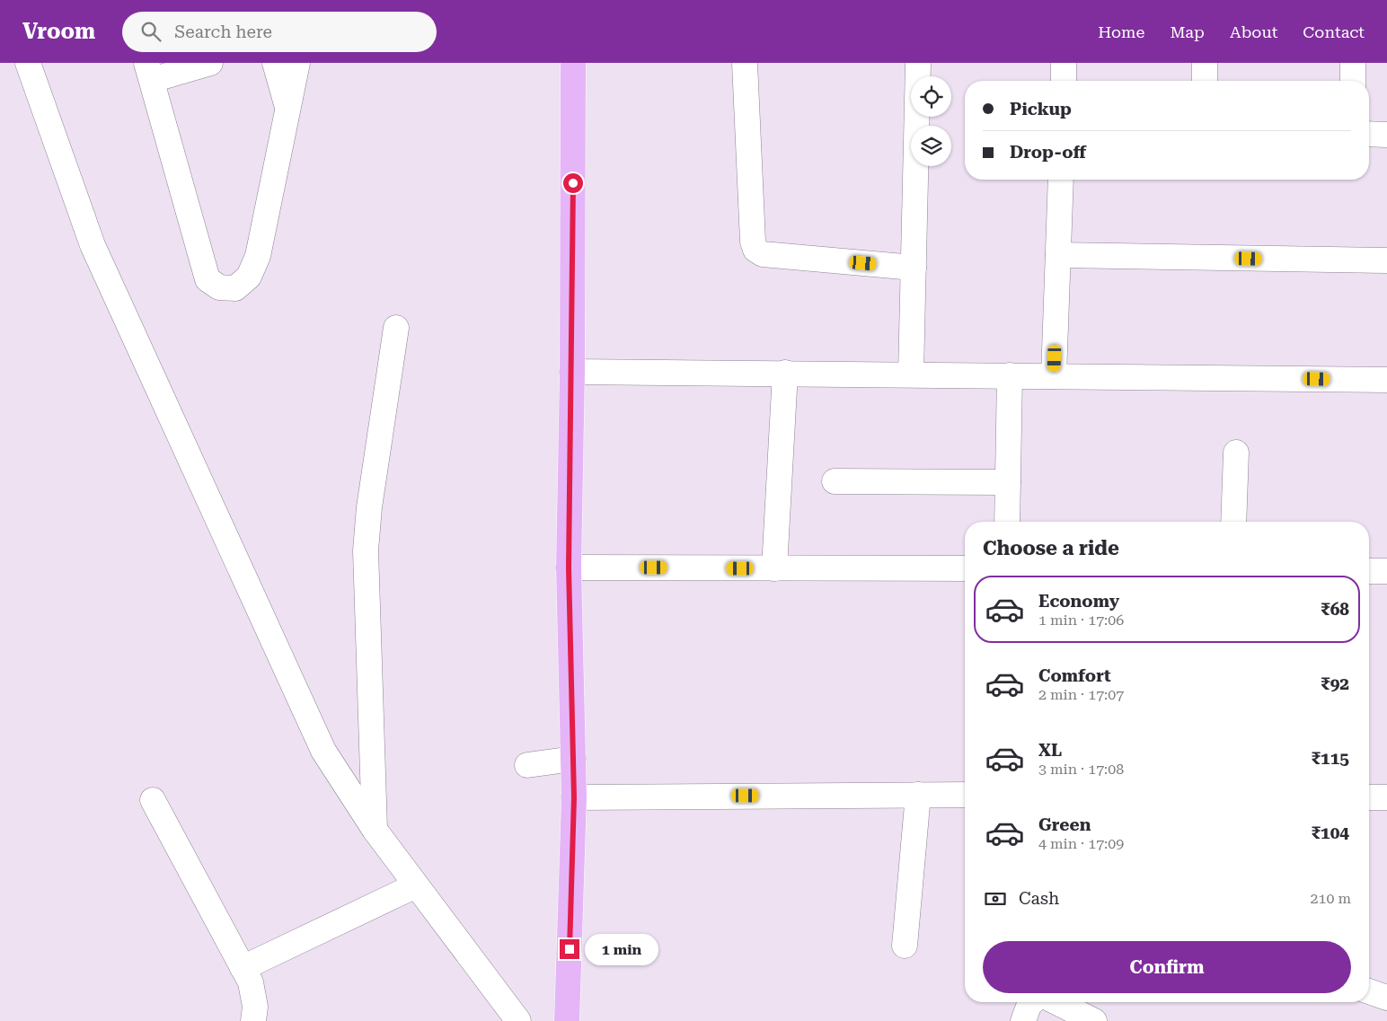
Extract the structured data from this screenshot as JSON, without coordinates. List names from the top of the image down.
{
  "page": {
    "header": "Vroom",
    "search": "Search here",
    "nav": [
      "Home",
      "Map",
      "About",
      "Contact"
    ],
    "banner": ["Pickup", "Drop-off"],
    "heading": "Choose a ride",
    "list": [
      {
        "name": "Economy",
        "note": "1 min · 17:06",
        "value": "₹68"
      },
      {
        "name": "Comfort",
        "note": "2 min · 17:07",
        "value": "₹92"
      },
      {
        "name": "XL",
        "note": "3 min · 17:08",
        "value": "₹115"
      },
      {
        "name": "Green",
        "note": "4 min · 17:09",
        "value": "₹104"
      }
    ],
    "pay": ["Cash", "210 m"],
    "buttons": "Confirm",
    "bubble": "1 min"
  }
}
